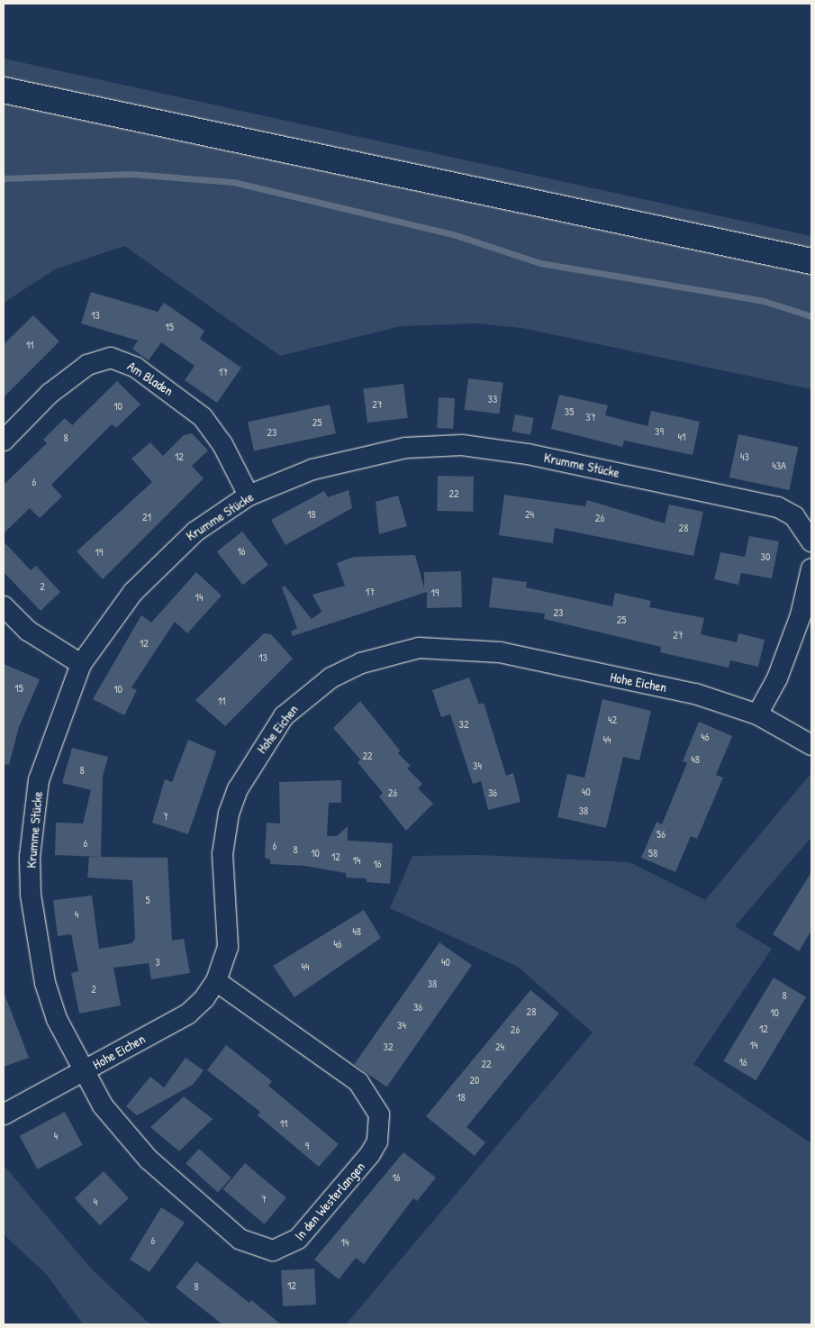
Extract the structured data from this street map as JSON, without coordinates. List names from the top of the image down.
{
  "streets": {
    "street": [
      "Am Bladen",
      "Krumme Stücke",
      "Hohe Eichen",
      "In den Westerlangen"
    ]
  },
  "crossings": [
    ["Am Bladen", "Krumme Stücke"],
    ["Krumme Stücke", "Hohe Eichen"],
    ["Krumme Stücke", "In den Westerlangen"],
    ["Hohe Eichen", "In den Westerlangen"]
  ],
  "house_numbers": [
    "13",
    "15",
    "11",
    "17",
    "33",
    "27",
    "10",
    "35",
    "37",
    "25",
    "39",
    "23",
    "41",
    "8",
    "12",
    "43",
    "43A",
    "6",
    "22",
    "18",
    "24",
    "21",
    "26",
    "28",
    "16",
    "19",
    "30",
    "2",
    "17",
    "19",
    "14",
    "23",
    "25",
    "27",
    "12",
    "13",
    "15",
    "10",
    "11",
    "42",
    "32",
    "46",
    "44",
    "22",
    "48",
    "34",
    "8",
    "40",
    "26",
    "36",
    "38",
    "7",
    "56",
    "6",
    "6",
    "8",
    "10",
    "58",
    "12",
    "14",
    "16",
    "5",
    "4",
    "48",
    "46",
    "3",
    "40",
    "44",
    "38",
    "2",
    "8",
    "36",
    "28",
    "10",
    "34",
    "12",
    "26",
    "14",
    "32",
    "24",
    "16",
    "22",
    "20",
    "18",
    "11",
    "4",
    "9",
    "16",
    "7",
    "4",
    "6",
    "14",
    "12",
    "8"
  ]
}
